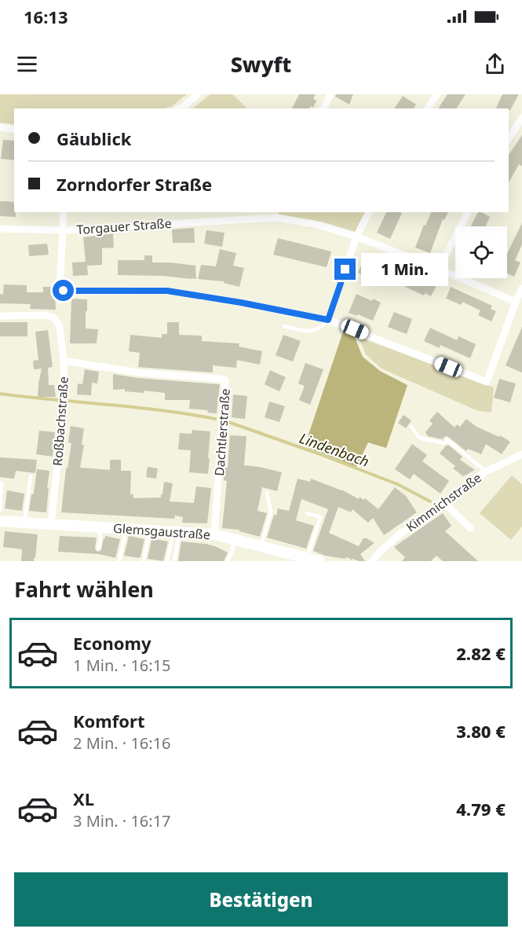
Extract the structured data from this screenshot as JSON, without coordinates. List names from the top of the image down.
{
  "streets": {
    "main road": ["Glemsgaustraße"],
    "street": [
      "Torgauer Straße",
      "Roßbachstraße",
      "Dachtlerstraße",
      "Kimmichstraße"
    ]
  },
  "crossings": [
    ["Roßbachstraße", "Dachtlerstraße"],
    ["Roßbachstraße", "Glemsgaustraße"],
    ["Dachtlerstraße", "Glemsgaustraße"]
  ],
  "water": ["Lindenbach"],
  "page": {
    "status": "16:13",
    "header": "Swyft",
    "banner": ["Gäublick", "Zorndorfer Straße"],
    "bubble": "1 Min.",
    "heading": "Fahrt wählen",
    "list": [
      {
        "name": "Economy",
        "note": "1 Min. · 16:15",
        "value": "2.82 €"
      },
      {
        "name": "Komfort",
        "note": "2 Min. · 16:16",
        "value": "3.80 €"
      },
      {
        "name": "XL",
        "note": "3 Min. · 16:17",
        "value": "4.79 €"
      }
    ],
    "buttons": "Bestätigen"
  }
}
